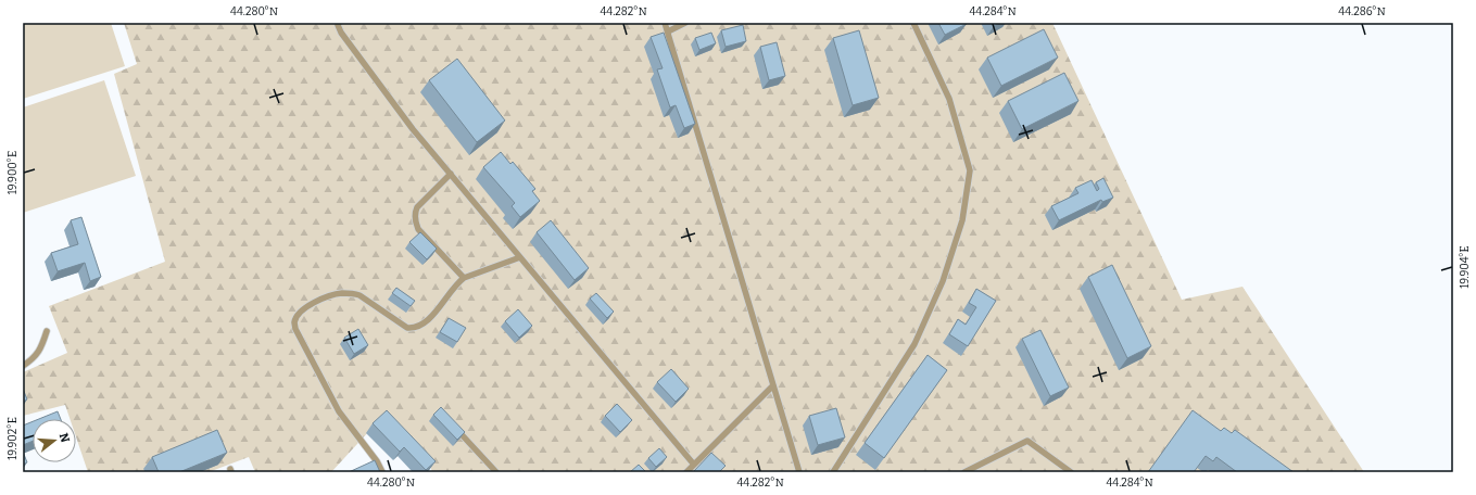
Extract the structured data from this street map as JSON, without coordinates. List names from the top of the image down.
{
  "north": "right",
  "coordinates": [
    "44.280°N",
    "44.282°N",
    "44.284°N",
    "44.286°N",
    "19.900°E",
    "19.904°E",
    "19.902°E"
  ]
}
